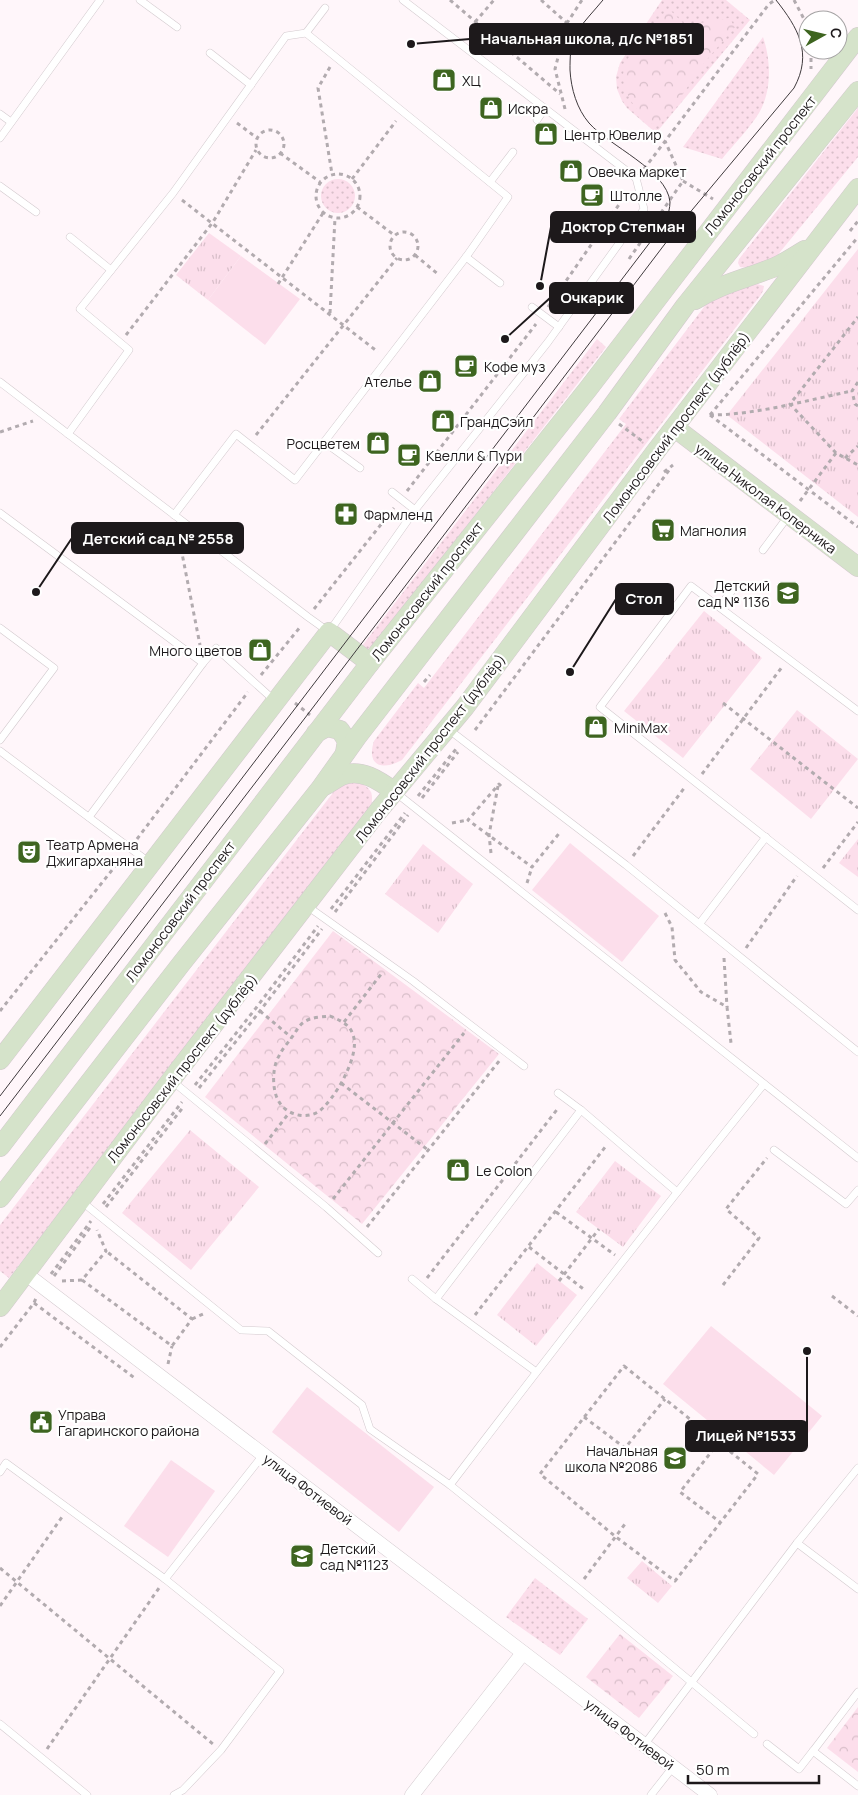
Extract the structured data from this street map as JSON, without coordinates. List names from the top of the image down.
{
  "streets": {
    "main road": ["Ломоносовский проспект", "Ломоносовский проспект (дублёр)", "улица Николая Коперника"],
    "street": ["улица Фотиевой"]
  },
  "crossings": [
    ["Ломоносовский проспект (дублёр)", "улица Николая Коперника"],
    ["Ломоносовский проспект (дублёр)", "улица Фотиевой"]
  ],
  "places": {
    "other": [
      "Начальная школа, д/с №1851",
      "Доктор Степман",
      "Очкарик",
      "Детский сад № 2558",
      "Стол",
      "Лицей №1533"
    ],
    "shop": [
      "ХЦ",
      "Искра",
      "Центр Ювелир",
      "Овечка маркет",
      "Ателье",
      "ГрандСэйл",
      "Росцветем",
      "Много цветов",
      "MiniMax",
      "Le Colon"
    ],
    "cafe": ["Штолле", "Кофе муз", "Квелли & Пури"],
    "pharmacy": ["Фармленд"],
    "supermarket": ["Магнолия"],
    "school or university": ["Детский сад № 1136", "Начальная школа №2086", "Детский сад №1123"],
    "theatre": ["Театр Армена Джигарханяна"],
    "public building": ["Управа Гагаринского района"]
  },
  "scale_bar": "50 m",
  "north": "right"
}
